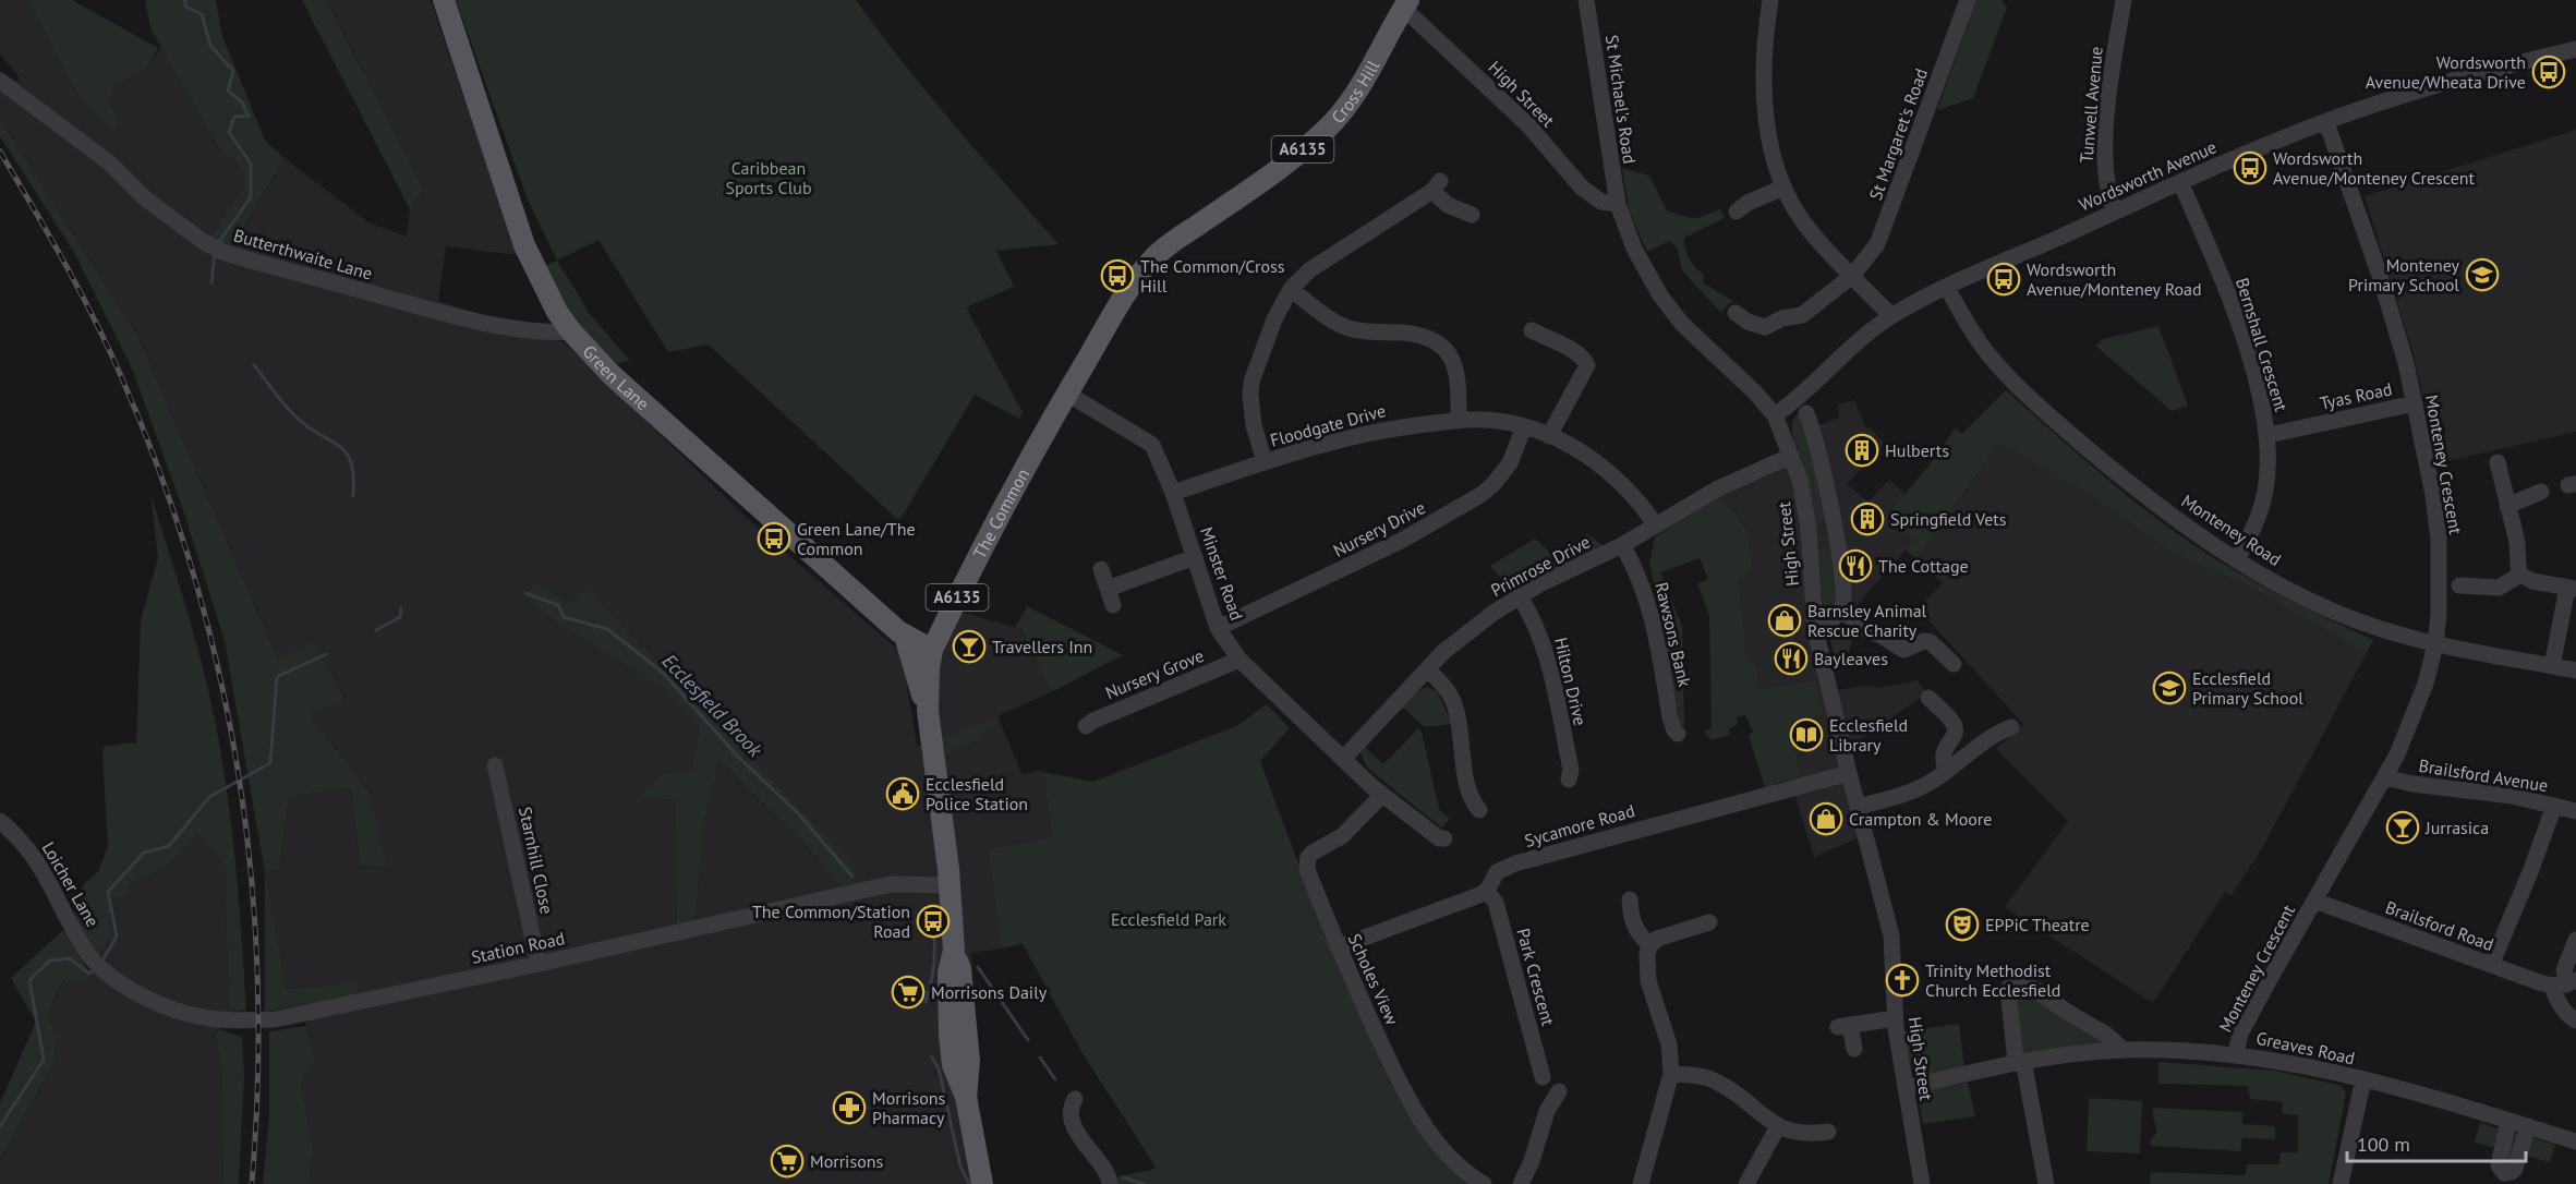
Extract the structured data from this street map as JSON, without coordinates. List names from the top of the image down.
{
  "streets": {
    "main road": [
      "Cross Hill",
      "A6135",
      "Green Lane",
      "The Common"
    ],
    "street": [
      "High Street",
      "St Michael's Road",
      "Tunwell Avenue",
      "St Margaret's Road",
      "Wordsworth Avenue",
      "Butterthwaite Lane",
      "Bernshall Crescent",
      "Tyas Road",
      "Floodgate Drive",
      "Monteney Crescent",
      "Nursery Drive",
      "Monteney Road",
      "Primrose Drive",
      "Minster Road",
      "Rawsons Bank",
      "Nursery Grove",
      "Hilton Drive",
      "Brailsford Avenue",
      "Sycamore Road",
      "Starnhill Close",
      "Loicher Lane",
      "Brailsford Road",
      "Station Road",
      "Park Crescent",
      "Scholes View",
      "Greaves Road"
    ]
  },
  "crossings": [
    ["Cross Hill", "High Street"],
    ["Cross Hill", "The Common"],
    ["High Street", "St Michael's Road"],
    ["High Street", "Wordsworth Avenue"],
    ["High Street", "Primrose Drive"],
    ["High Street", "Sycamore Road"],
    ["High Street", "Greaves Road"],
    ["Tunwell Avenue", "Wordsworth Avenue"],
    ["Wordsworth Avenue", "Bernshall Crescent"],
    ["Wordsworth Avenue", "Monteney Crescent"],
    ["Wordsworth Avenue", "Monteney Road"],
    ["Butterthwaite Lane", "Green Lane"],
    ["Bernshall Crescent", "Tyas Road"],
    ["Bernshall Crescent", "Monteney Road"],
    ["Green Lane", "The Common"],
    ["Tyas Road", "Monteney Crescent"],
    ["Floodgate Drive", "Nursery Drive"],
    ["Floodgate Drive", "Primrose Drive"],
    ["Floodgate Drive", "Minster Road"],
    ["Monteney Crescent", "Monteney Road"],
    ["Monteney Crescent", "Brailsford Avenue"],
    ["Monteney Crescent", "Brailsford Road"],
    ["Monteney Crescent", "Greaves Road"],
    ["The Common", "Minster Road"],
    ["The Common", "Station Road"],
    ["Nursery Drive", "Minster Road"],
    ["Primrose Drive", "Minster Road"],
    ["Primrose Drive", "Rawsons Bank"],
    ["Primrose Drive", "Hilton Drive"],
    ["Minster Road", "Nursery Grove"],
    ["Minster Road", "Scholes View"],
    ["Sycamore Road", "Park Crescent"],
    ["Sycamore Road", "Scholes View"],
    ["Starnhill Close", "Station Road"],
    ["Loicher Lane", "Station Road"]
  ],
  "water": ["Ecclesfield Brook"],
  "parks": ["Caribbean Sports Club", "Ecclesfield Park"],
  "places": {
    "bus stop": [
      "Wordsworth Avenue/Wheata Drive",
      "Wordsworth Avenue/Monteney Crescent",
      "The Common/Cross Hill",
      "Wordsworth Avenue/Monteney Road",
      "Green Lane/The Common",
      "The Common/Station Road"
    ],
    "school or university": ["Monteney Primary School", "Ecclesfield Primary School"],
    "building": ["Hulberts", "Springfield Vets"],
    "restaurant": ["The Cottage", "Bayleaves"],
    "shop": ["Barnsley Animal Rescue Charity", "Crampton & Moore"],
    "bar": ["Travellers Inn", "Jurrasica"],
    "library": ["Ecclesfield Library"],
    "public building": ["Ecclesfield Police Station"],
    "theatre": ["EPPiC Theatre"],
    "church": ["Trinity Methodist Church Ecclesfield"],
    "supermarket": ["Morrisons Daily", "Morrisons"],
    "pharmacy": ["Morrisons Pharmacy"]
  },
  "scale_bar": "100 m"
}
